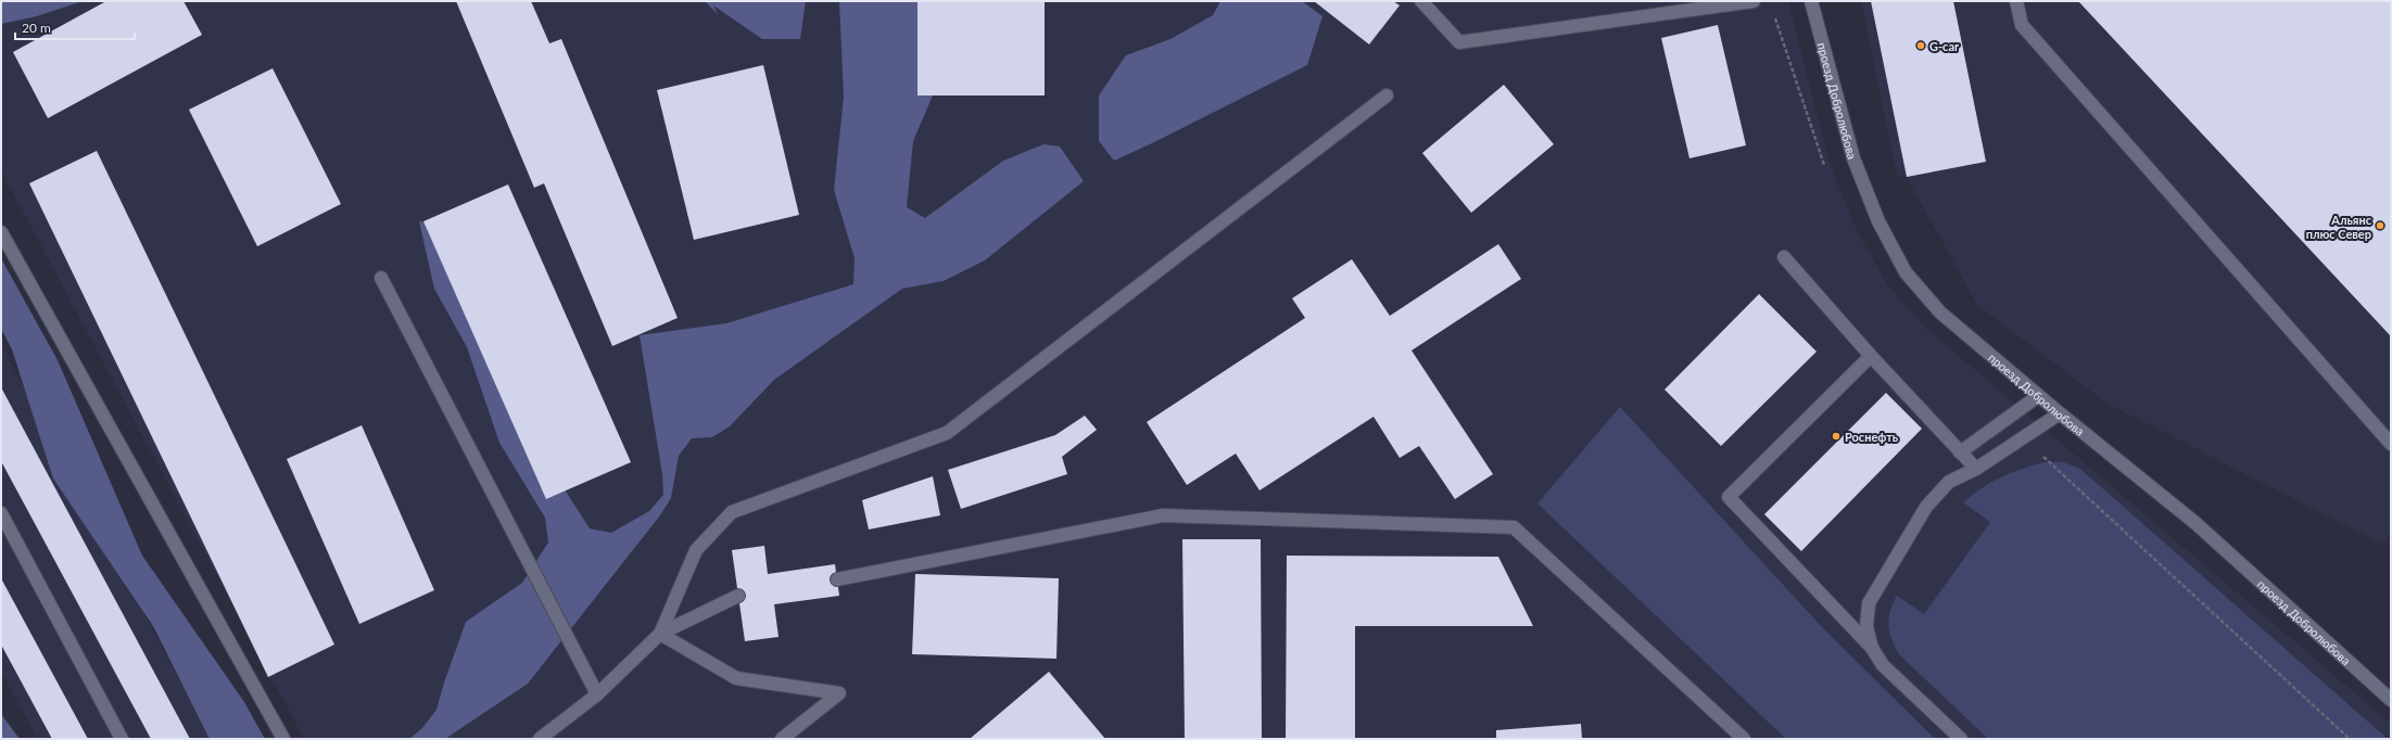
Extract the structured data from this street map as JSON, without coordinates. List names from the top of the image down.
{
  "streets": {
    "street": ["проезд Добролюбова"]
  },
  "places": ["G-car", "Альянс плюс Север", "Роснефть"],
  "scale_bar": "20 m"
}
